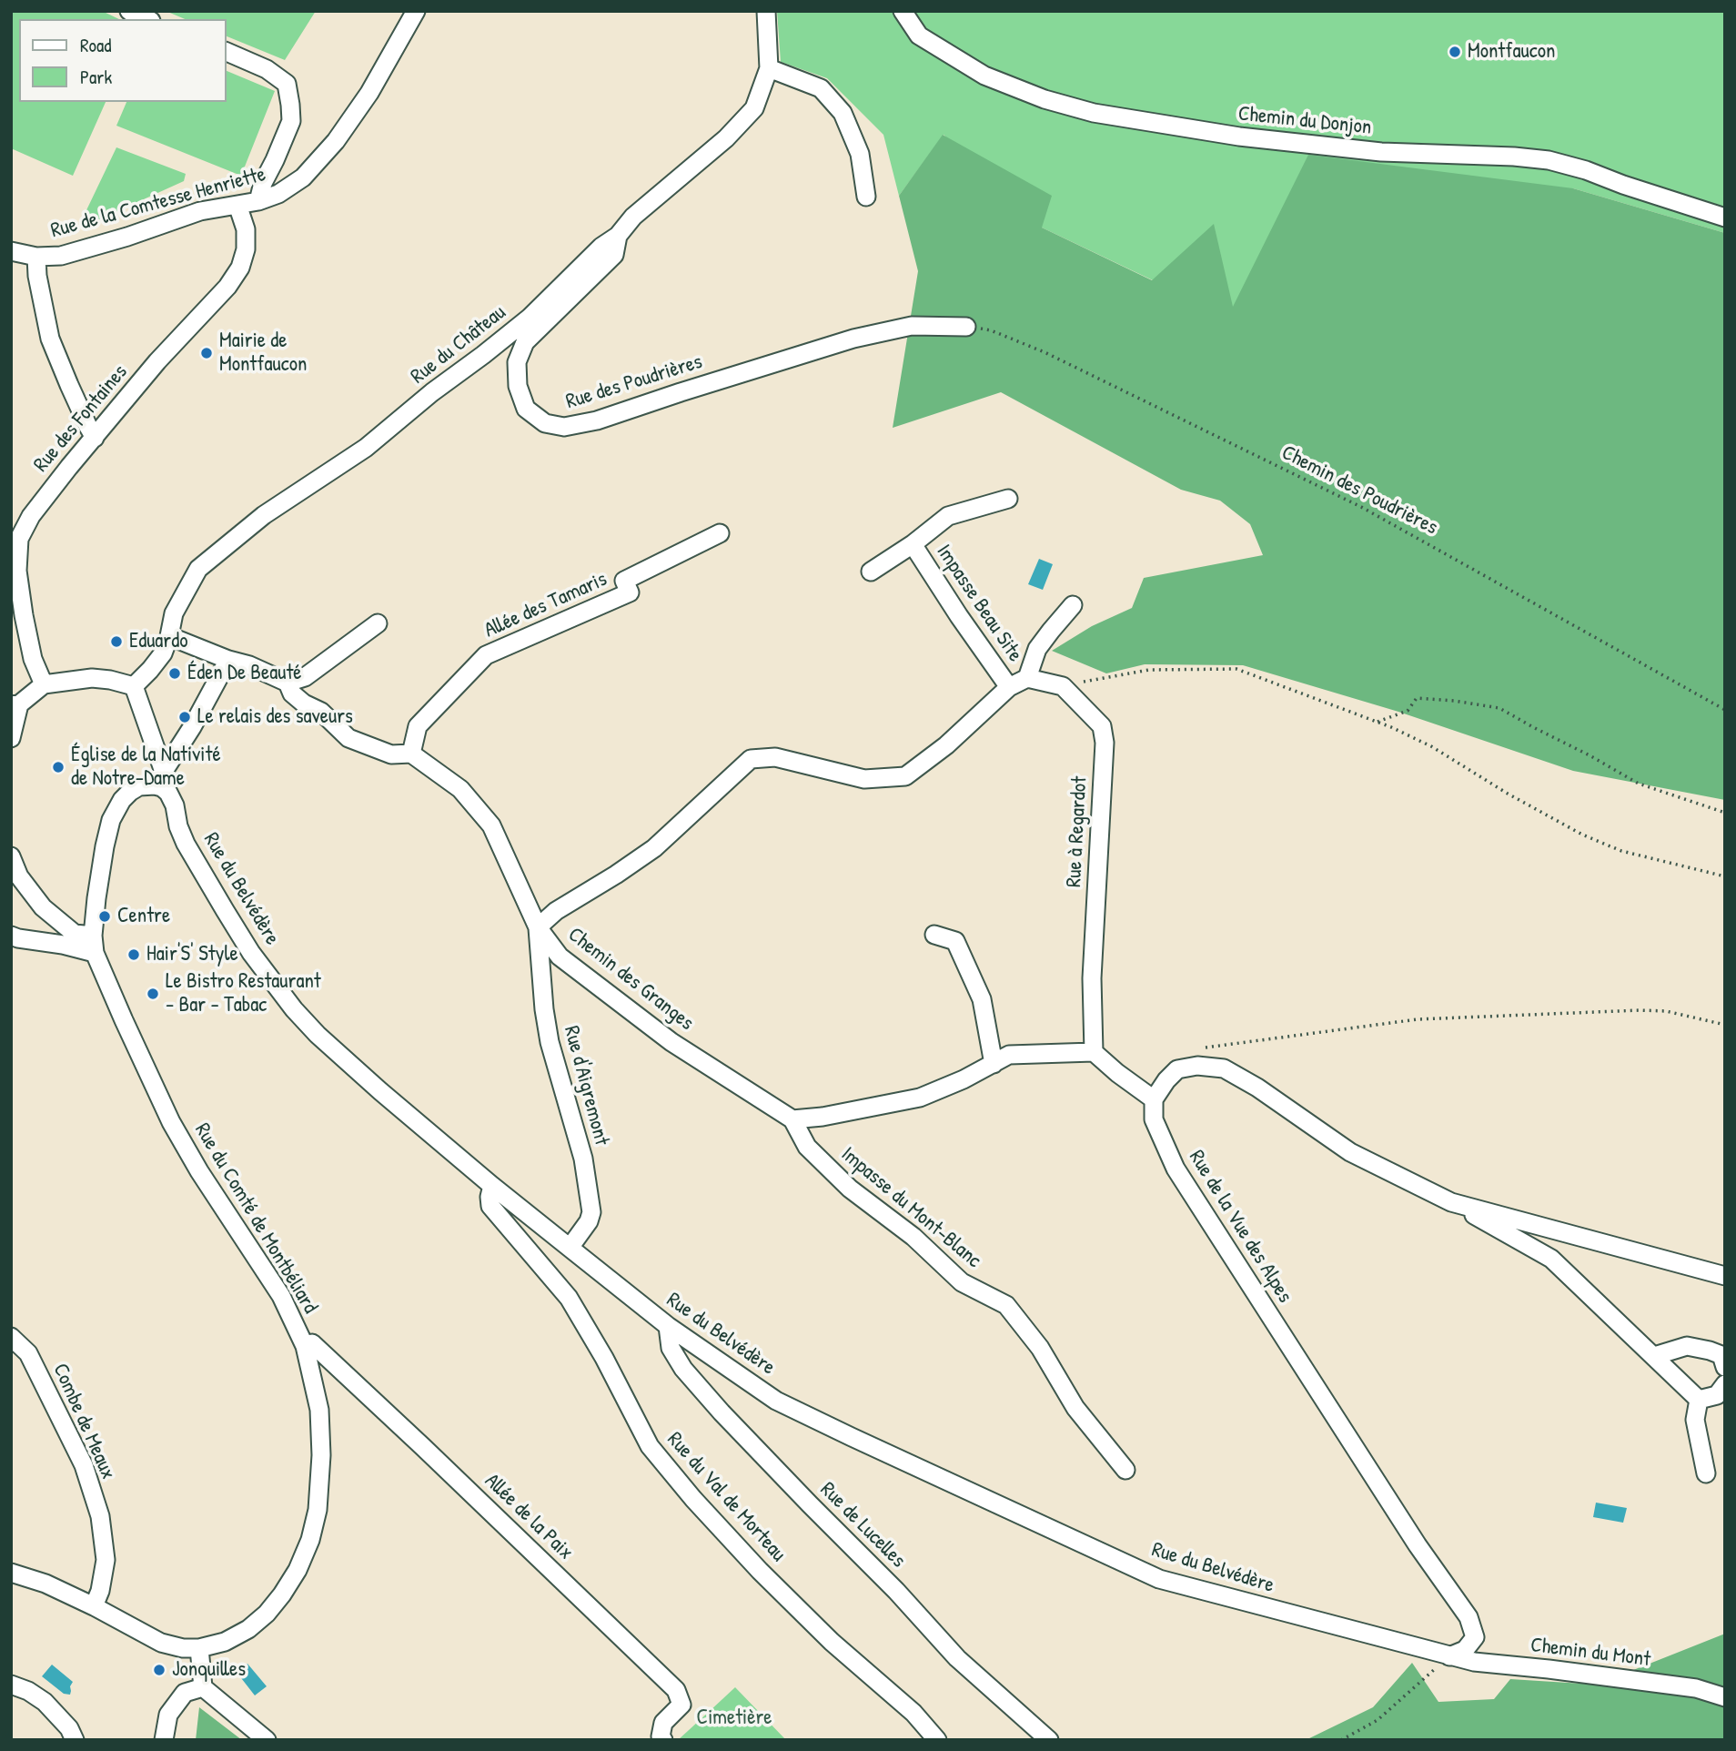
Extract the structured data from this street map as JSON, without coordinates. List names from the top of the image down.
{
  "streets": {
    "street": [
      "Chemin du Donjon",
      "Rue de la Comtesse Henriette",
      "Rue du Château",
      "Rue des Poudrières",
      "Rue des Fontaines",
      "Impasse Beau Site",
      "Allée des Tamaris",
      "Rue à Regardot",
      "Rue du Belvédère",
      "Chemin des Granges",
      "Rue d'Aigremont",
      "Impasse du Mont-Blanc",
      "Rue du Comté de Montbéliard",
      "Rue de la Vue des Alpes",
      "Combe de Meaux",
      "Rue du Val de Morteau",
      "Allée de la Paix",
      "Rue de Lucelles",
      "Chemin du Mont"
    ],
    "path": ["Chemin des Poudrières"]
  },
  "crossings": [
    ["Rue de la Comtesse Henriette", "Rue des Fontaines"],
    ["Rue du Château", "Rue des Poudrières"],
    ["Rue du Château", "Rue du Belvédère"],
    ["Rue du Château", "Chemin des Granges"],
    ["Rue des Poudrières", "Chemin des Poudrières"],
    ["Allée des Tamaris", "Chemin des Granges"],
    ["Rue du Belvédère", "Rue d'Aigremont"],
    ["Rue du Belvédère", "Rue de la Vue des Alpes"],
    ["Rue du Belvédère", "Rue du Val de Morteau"],
    ["Rue du Belvédère", "Rue de Lucelles"],
    ["Rue du Belvédère", "Chemin du Mont"],
    ["Chemin des Granges", "Rue d'Aigremont"],
    ["Chemin des Granges", "Impasse du Mont-Blanc"],
    ["Rue du Comté de Montbéliard", "Combe de Meaux"],
    ["Rue du Comté de Montbéliard", "Allée de la Paix"],
    ["Rue de la Vue des Alpes", "Chemin du Mont"]
  ],
  "parks": ["Cimetière"],
  "places": [
    "Montfaucon",
    "Mairie de Montfaucon",
    "Eduardo",
    "Éden De Beauté",
    "Le relais des saveurs",
    "Église de la Nativité de Notre-Dame",
    "Centre",
    "Hair'S' Style",
    "Le Bistro Restaurant - Bar - Tabac",
    "Jonquilles"
  ],
  "legend": ["Road", "Park"]
}
